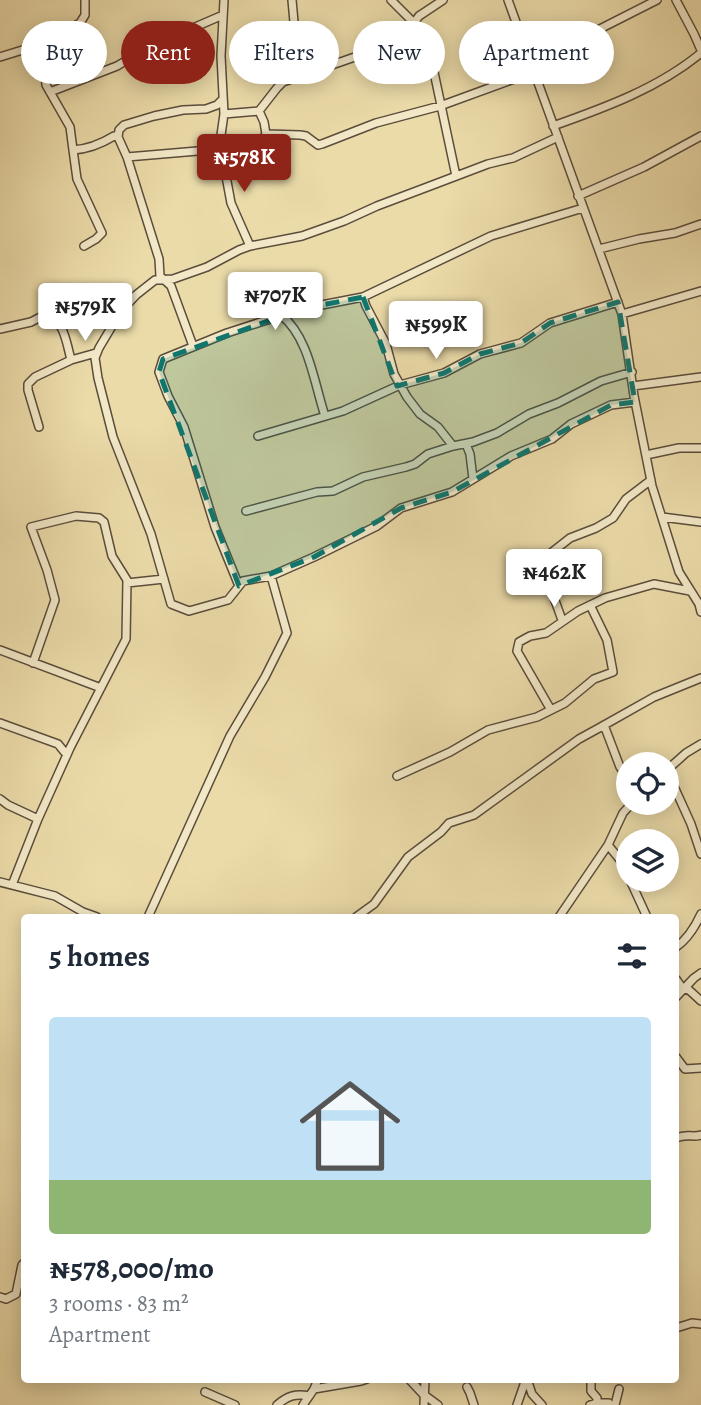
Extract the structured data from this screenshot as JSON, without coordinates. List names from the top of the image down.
{
  "page": {
    "chip": [
      "Buy",
      "Rent",
      "Filters",
      "New",
      "Apartment"
    ],
    "price": [
      "₦578K",
      "₦707K",
      "₦579K",
      "₦599K",
      "₦462K"
    ],
    "heading": "5 homes",
    "list": [
      {
        "name": "₦578,000/mo",
        "note": "3 rooms · 83 m² · Apartment"
      }
    ]
  }
}
